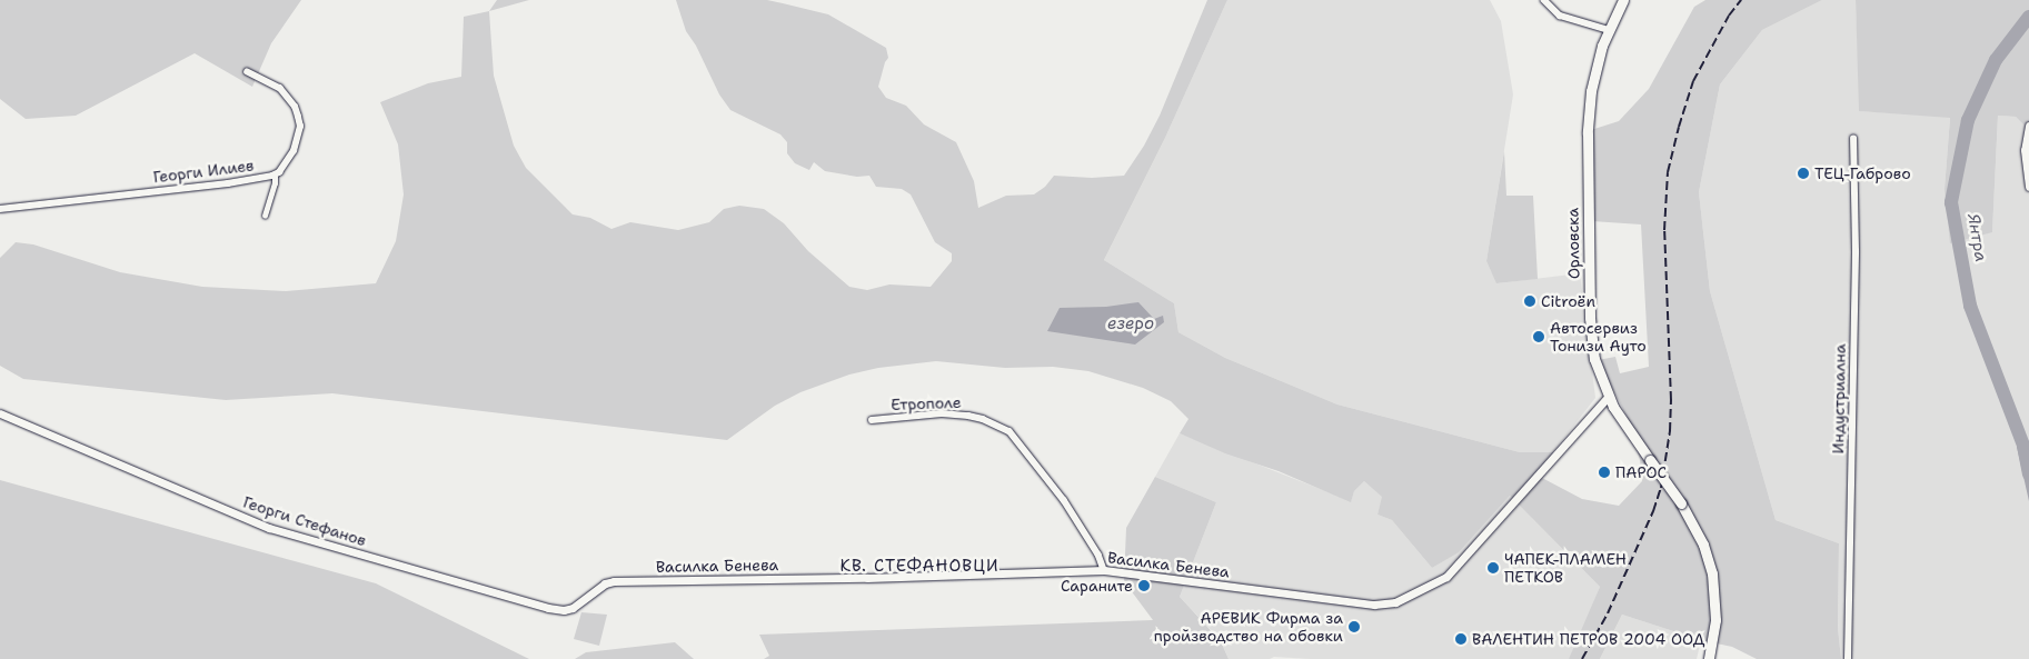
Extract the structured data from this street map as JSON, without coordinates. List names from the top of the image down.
{
  "streets": {
    "main road": ["Орловска"],
    "street": [
      "Георги Илиев",
      "Индустриална",
      "Етрополе",
      "Георги Стефанов",
      "Василка Бенева"
    ]
  },
  "crossings": [
    ["Орловска", "Василка Бенева"],
    ["Етрополе", "Василка Бенева"],
    ["Георги Стефанов", "Василка Бенева"]
  ],
  "districts": ["КВ. СТЕФАНОВЦИ"],
  "water": ["Янтра", "езеро"],
  "places": [
    "ТЕЦ-Габрово",
    "Citroën",
    "Автосервиз Тонизи Ауто",
    "ПАРОС",
    "ЧАПЕК-ПЛАМЕН ПЕТКОВ",
    "Сараните",
    "АРЕВИК Фирма за пройзводство на обовки",
    "ВАЛЕНТИН ПЕТРОВ 2004 ООД"
  ]
}
